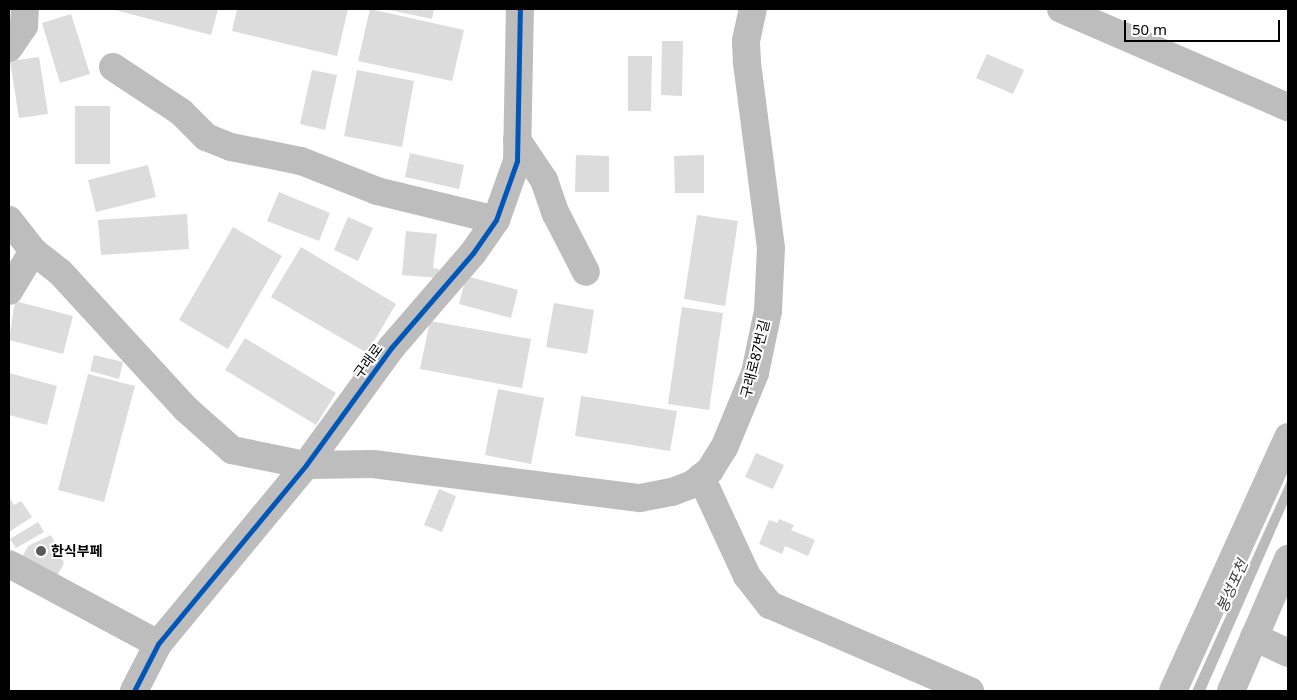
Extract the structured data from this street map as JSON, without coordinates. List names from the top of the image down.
{
  "streets": {
    "street": ["구래로87번길", "구래로"]
  },
  "crossings": [
    ["구래로87번길", "구래로"]
  ],
  "water": ["봉성포천"],
  "places": ["한식부페"],
  "scale_bar": "50 m"
}
